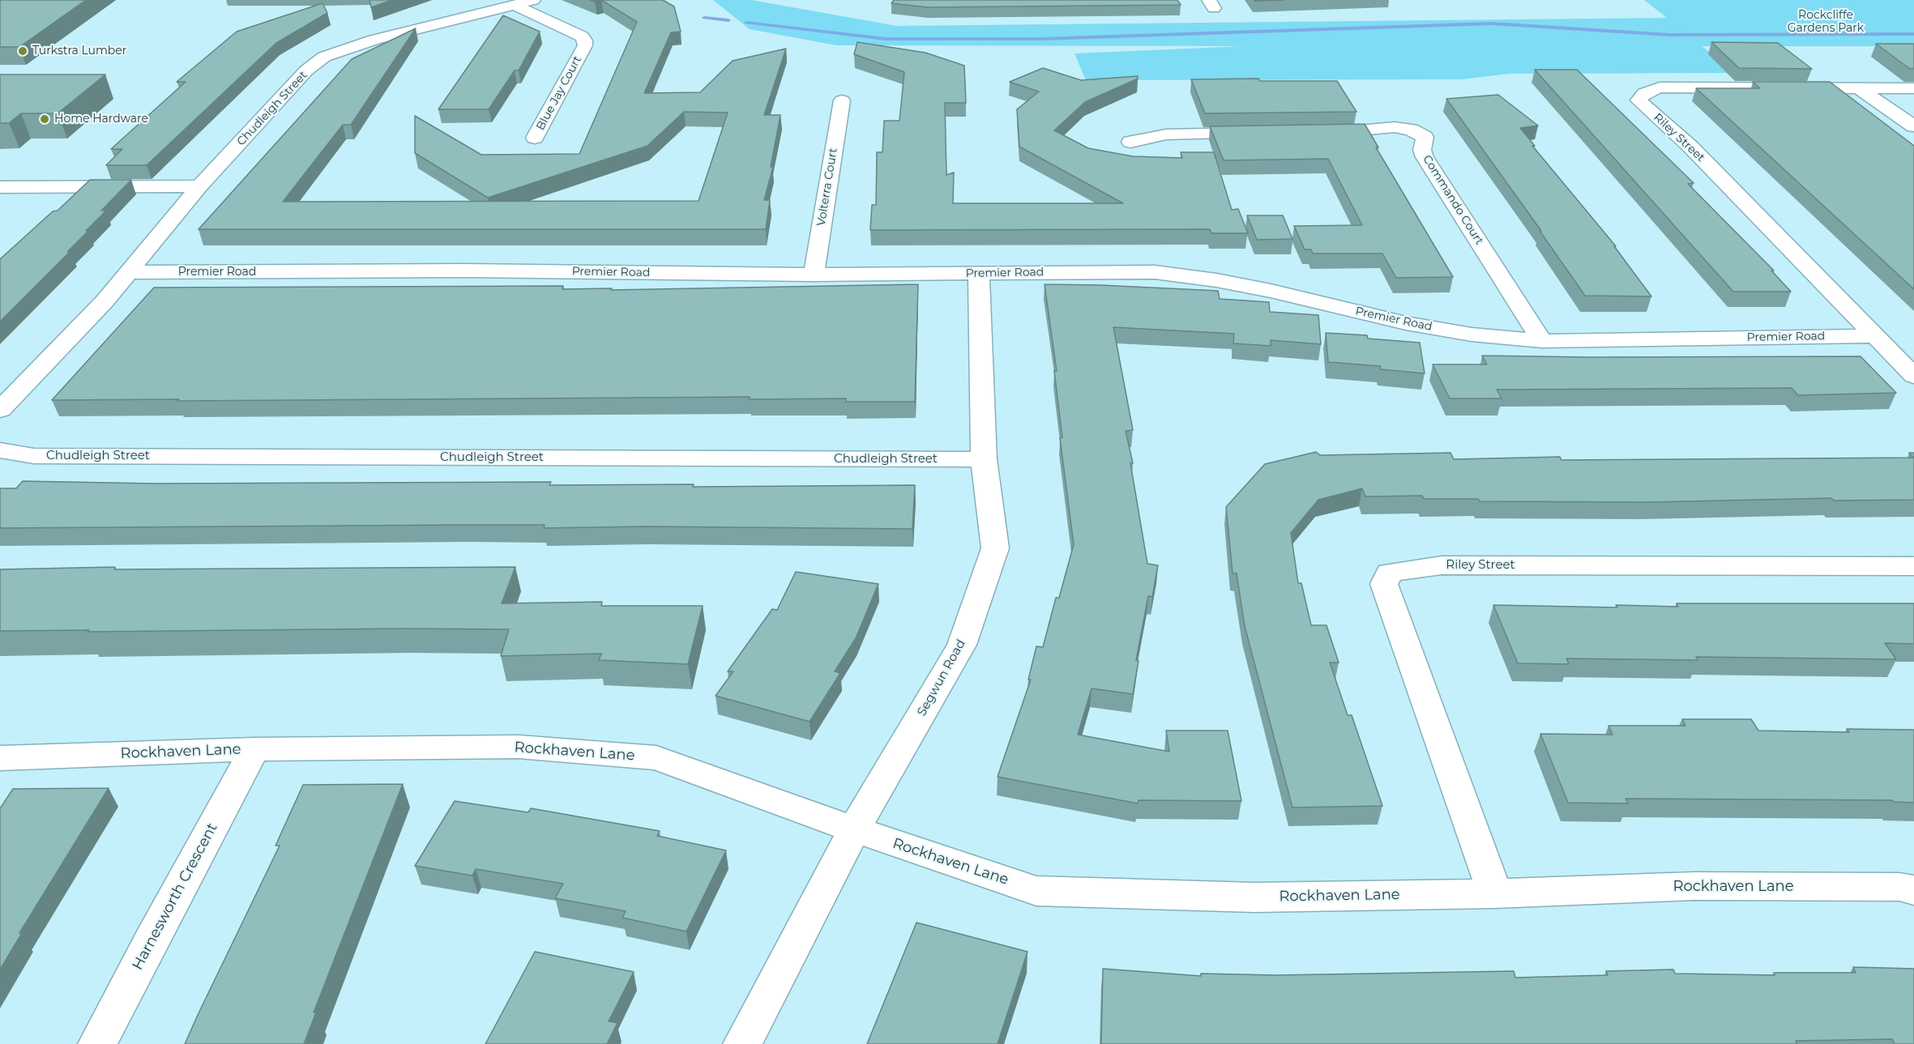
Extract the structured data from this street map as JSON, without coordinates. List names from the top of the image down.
{
  "streets": {
    "street": [
      "Blue Jay Court",
      "Chudleigh Street",
      "Riley Street",
      "Volterra Court",
      "Commando Court",
      "Premier Road",
      "Segwun Road",
      "Rockhaven Lane",
      "Harnesworth Crescent"
    ]
  },
  "crossings": [
    ["Blue Jay Court", "Chudleigh Street"],
    ["Chudleigh Street", "Premier Road"],
    ["Chudleigh Street", "Segwun Road"],
    ["Riley Street", "Premier Road"],
    ["Riley Street", "Rockhaven Lane"],
    ["Volterra Court", "Premier Road"],
    ["Commando Court", "Premier Road"],
    ["Premier Road", "Segwun Road"],
    ["Segwun Road", "Rockhaven Lane"],
    ["Rockhaven Lane", "Harnesworth Crescent"]
  ],
  "parks": ["Rockcliffe Gardens Park"],
  "places": ["Turkstra Lumber", "Home Hardware"]
}
